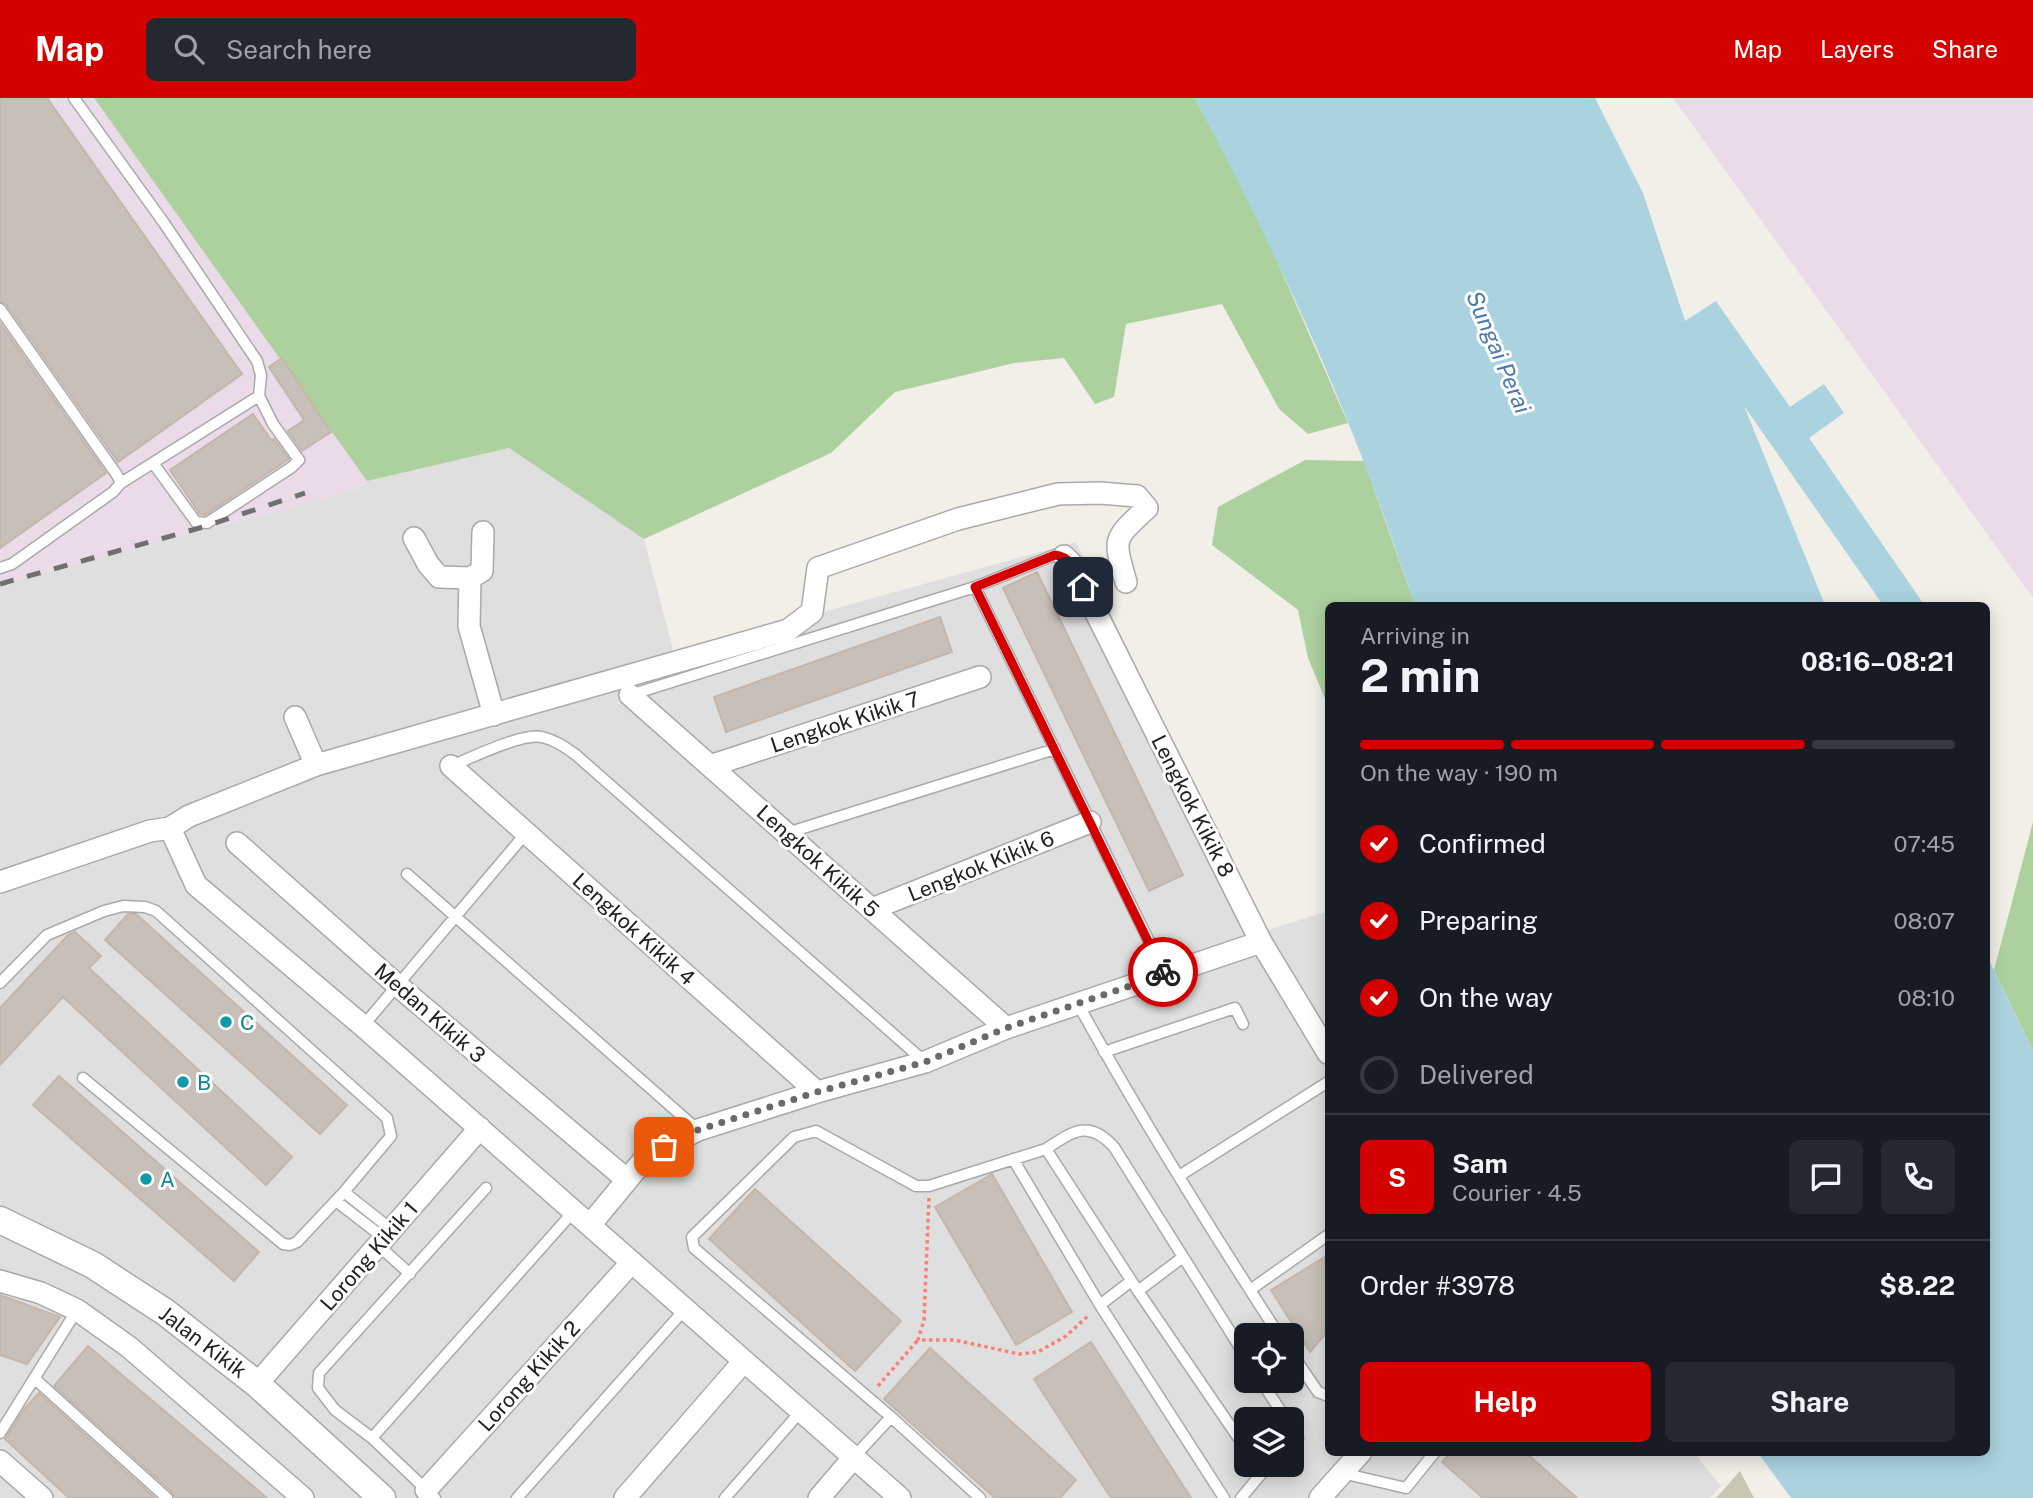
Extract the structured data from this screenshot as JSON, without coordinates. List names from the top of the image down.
{
  "streets": {
    "street": [
      "Lengkok Kikik 7",
      "Lengkok Kikik 8",
      "Lengkok Kikik 5",
      "Lengkok Kikik 6",
      "Lengkok Kikik 4",
      "Medan Kikik 3",
      "Lorong Kikik 1",
      "Jalan Kikik",
      "Lorong Kikik 2"
    ]
  },
  "crossings": [
    ["Lengkok Kikik 7", "Lengkok Kikik 5"],
    ["Lengkok Kikik 5", "Lengkok Kikik 6"],
    ["Lorong Kikik 1", "Jalan Kikik"]
  ],
  "water": ["Sungai Perai"],
  "places": ["C", "B", "A"],
  "page": {
    "header": "Map",
    "search": "Search here",
    "nav": ["Map", "Layers", "Share"],
    "heading": ["2 min", "Arriving in", "08:16–08:21"],
    "panel": [
      "Sam",
      "Courier · 4.5",
      "Order #3978",
      "$8.22"
    ],
    "bar": "On the way · 190 m",
    "list": [
      ["Confirmed", "07:45"],
      ["Preparing", "08:07"],
      ["On the way", "08:10"],
      "Delivered"
    ],
    "round": "S",
    "buttons": ["Help", "Share"]
  }
}
